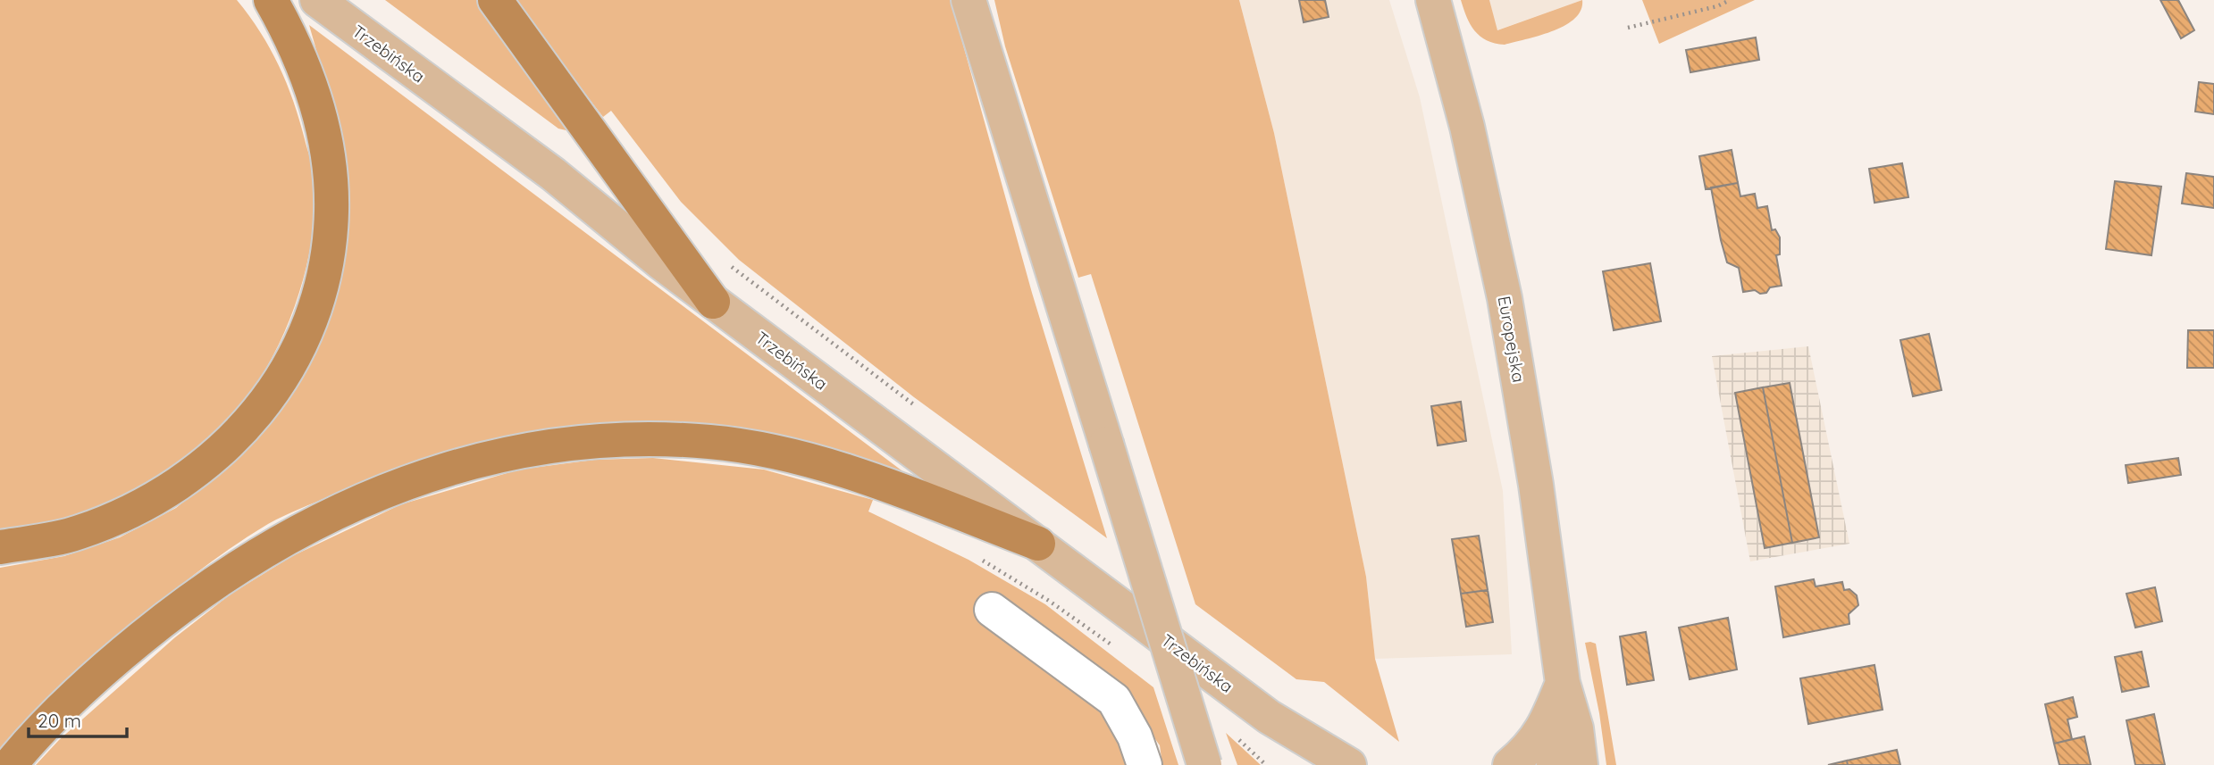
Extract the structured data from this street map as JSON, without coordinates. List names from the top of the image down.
{
  "streets": {
    "main road": ["Trzebińska", "Europejska"]
  },
  "scale_bar": "20 m"
}
